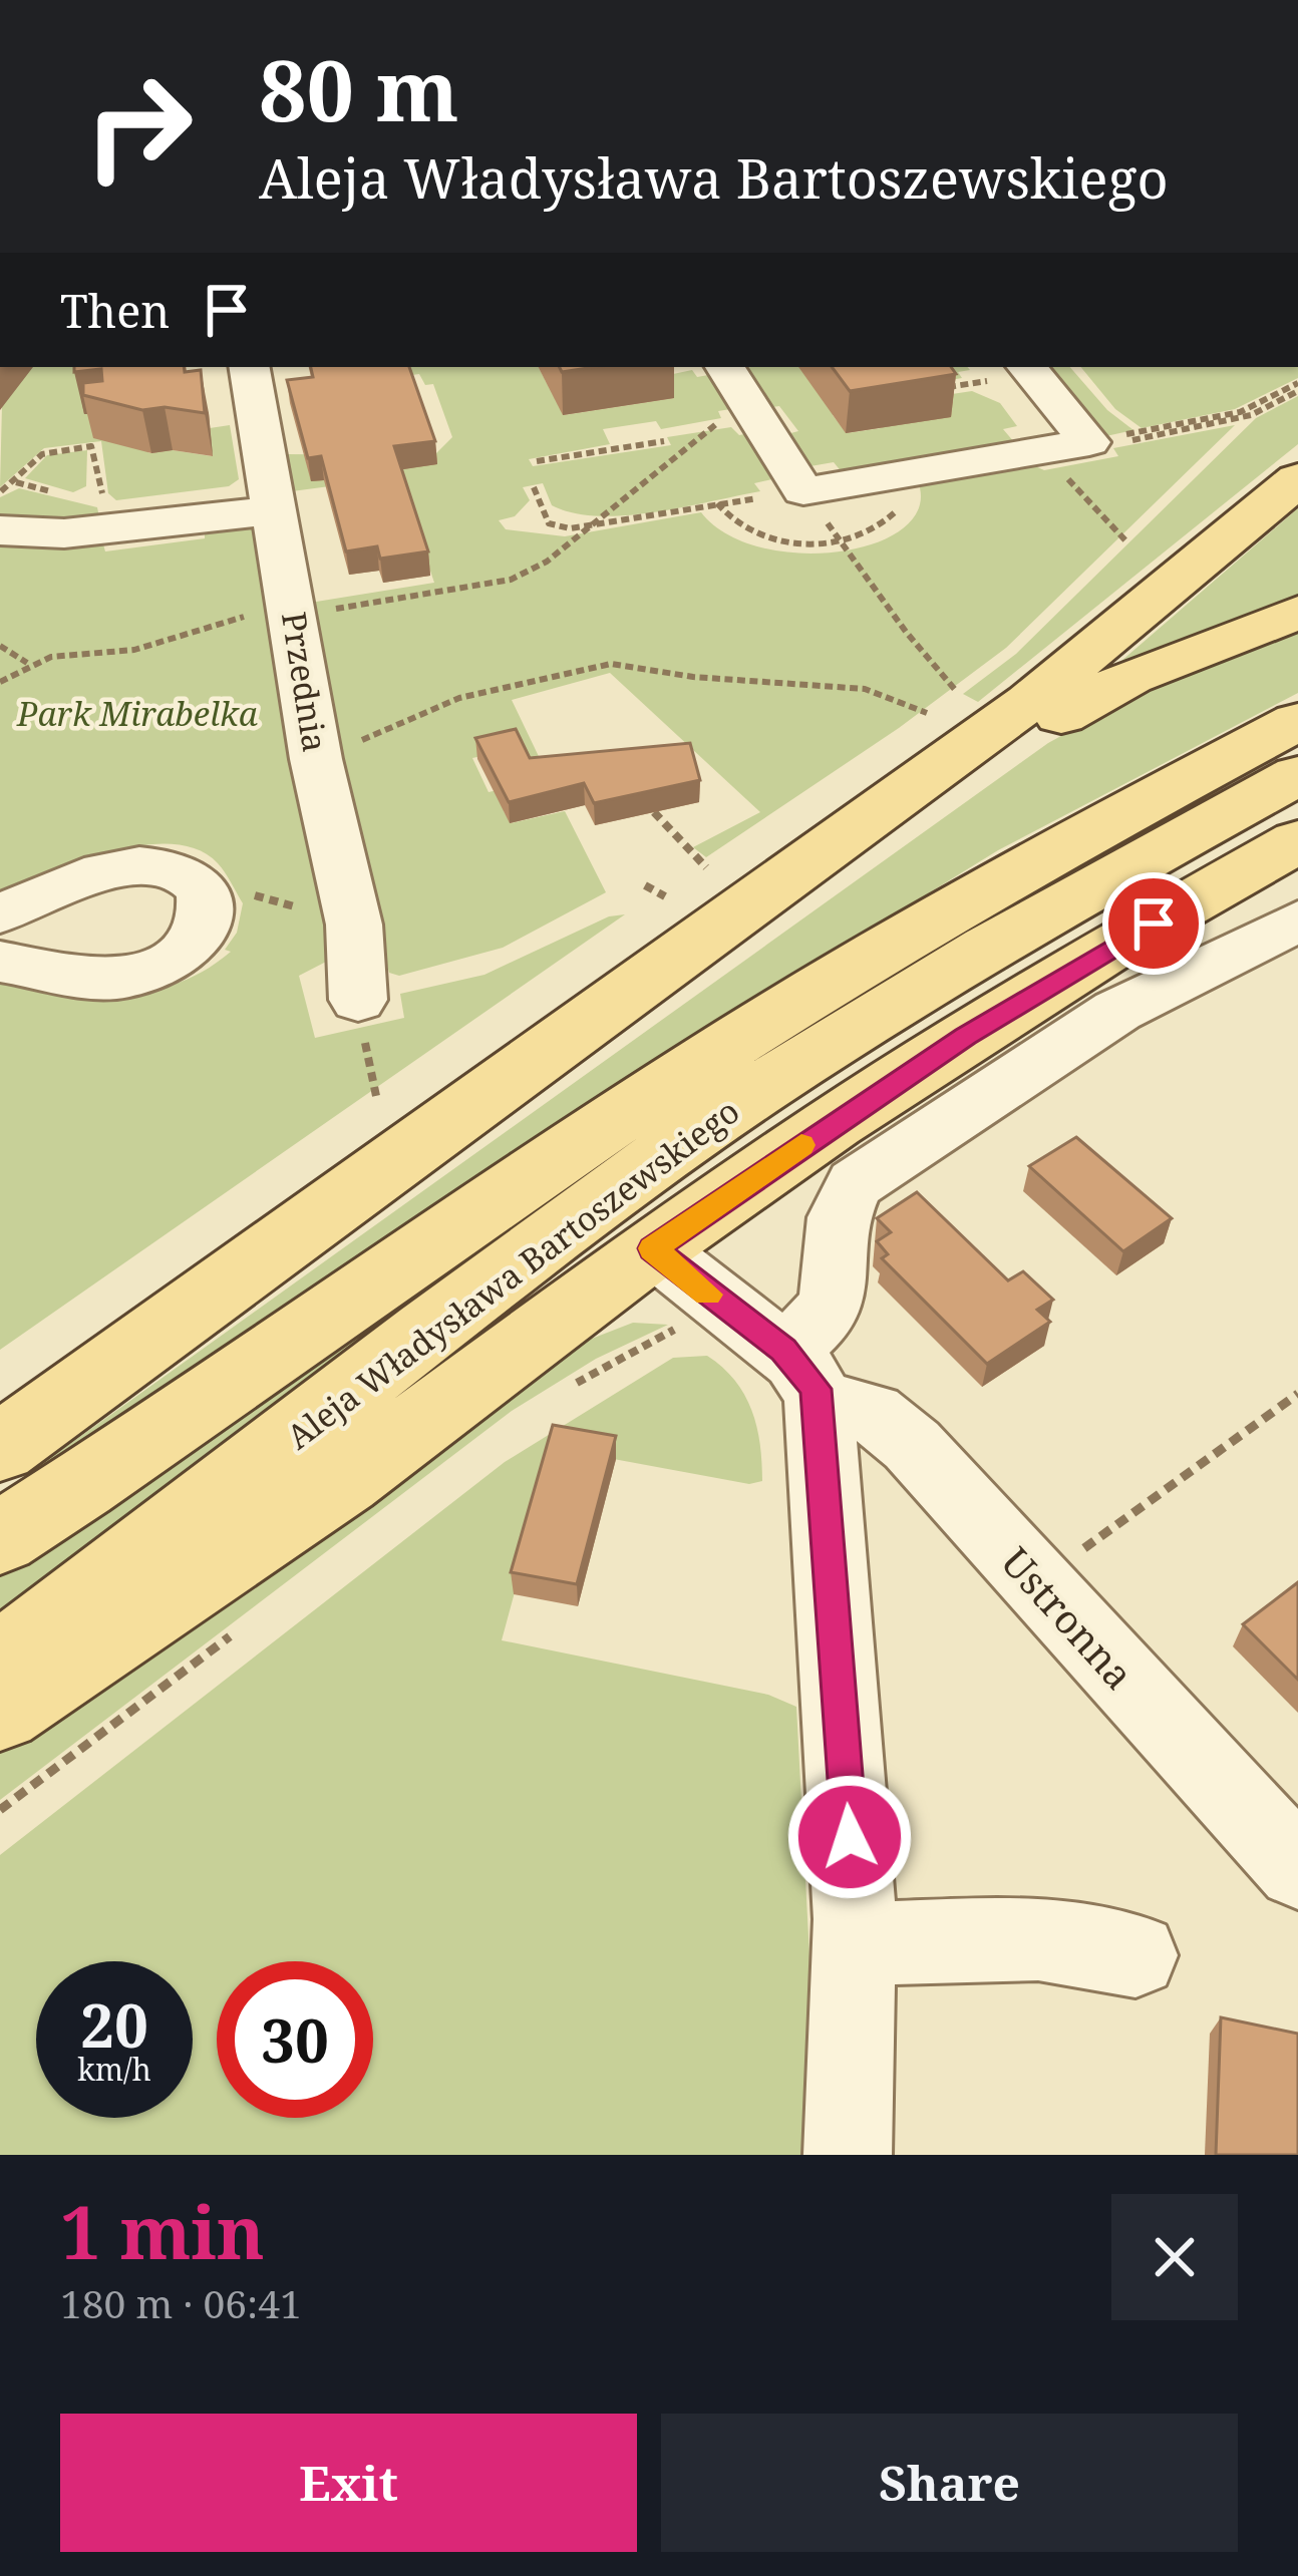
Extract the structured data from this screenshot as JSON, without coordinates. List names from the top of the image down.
{
  "streets": {
    "main road": ["Aleja Władysława Bartoszewskiego"],
    "street": ["Przednia", "Ustronna"]
  },
  "parks": ["Park Mirabelka"],
  "page": {
    "turn": ["80 m", "Aleja Władysława Bartoszewskiego"],
    "then": "Then",
    "speed": "20 km/h",
    "limit": "30",
    "heading": ["1 min", "180 m · 06:41"],
    "buttons": ["Exit", "Share"]
  }
}
